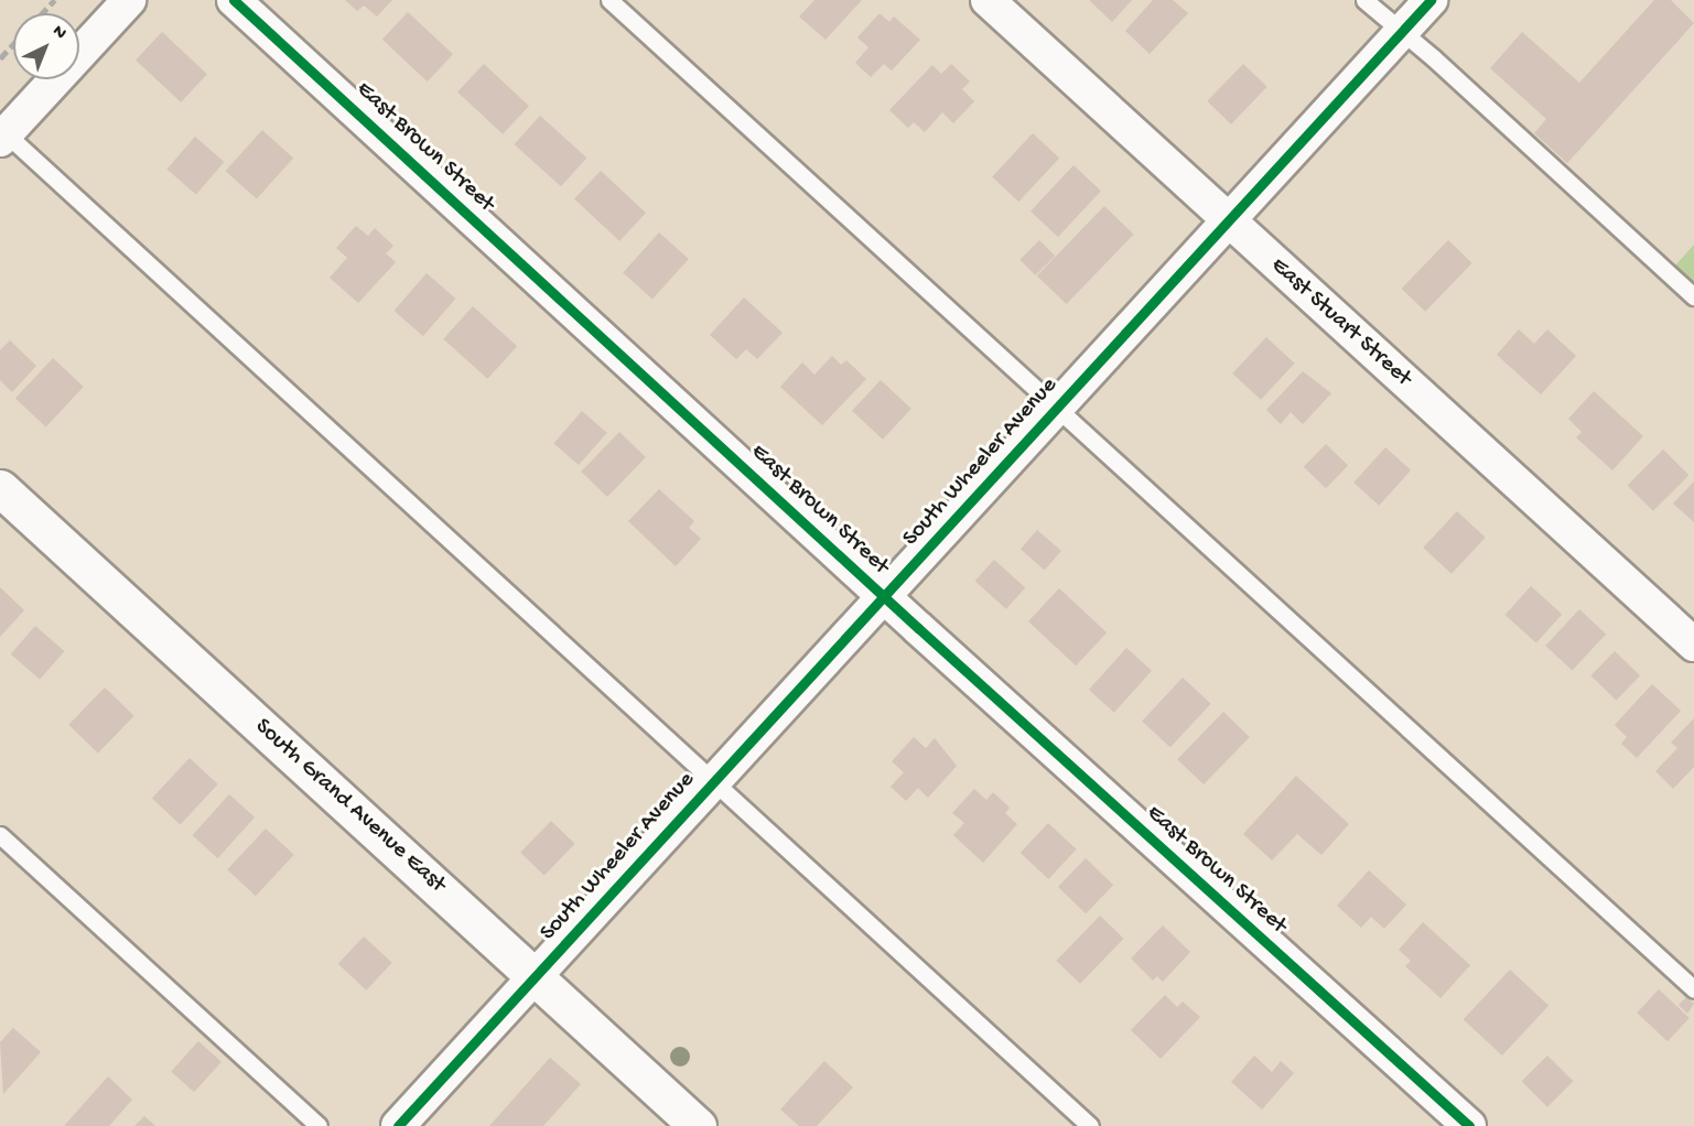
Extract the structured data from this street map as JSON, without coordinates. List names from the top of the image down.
{
  "streets": {
    "main road": ["South Grand Avenue East"],
    "street": ["East Brown Street", "East Stuart Street", "South Wheeler Avenue"]
  },
  "crossings": [
    ["East Brown Street", "South Wheeler Avenue"],
    ["East Stuart Street", "South Wheeler Avenue"],
    ["South Wheeler Avenue", "South Grand Avenue East"]
  ],
  "north": "top right"
}
